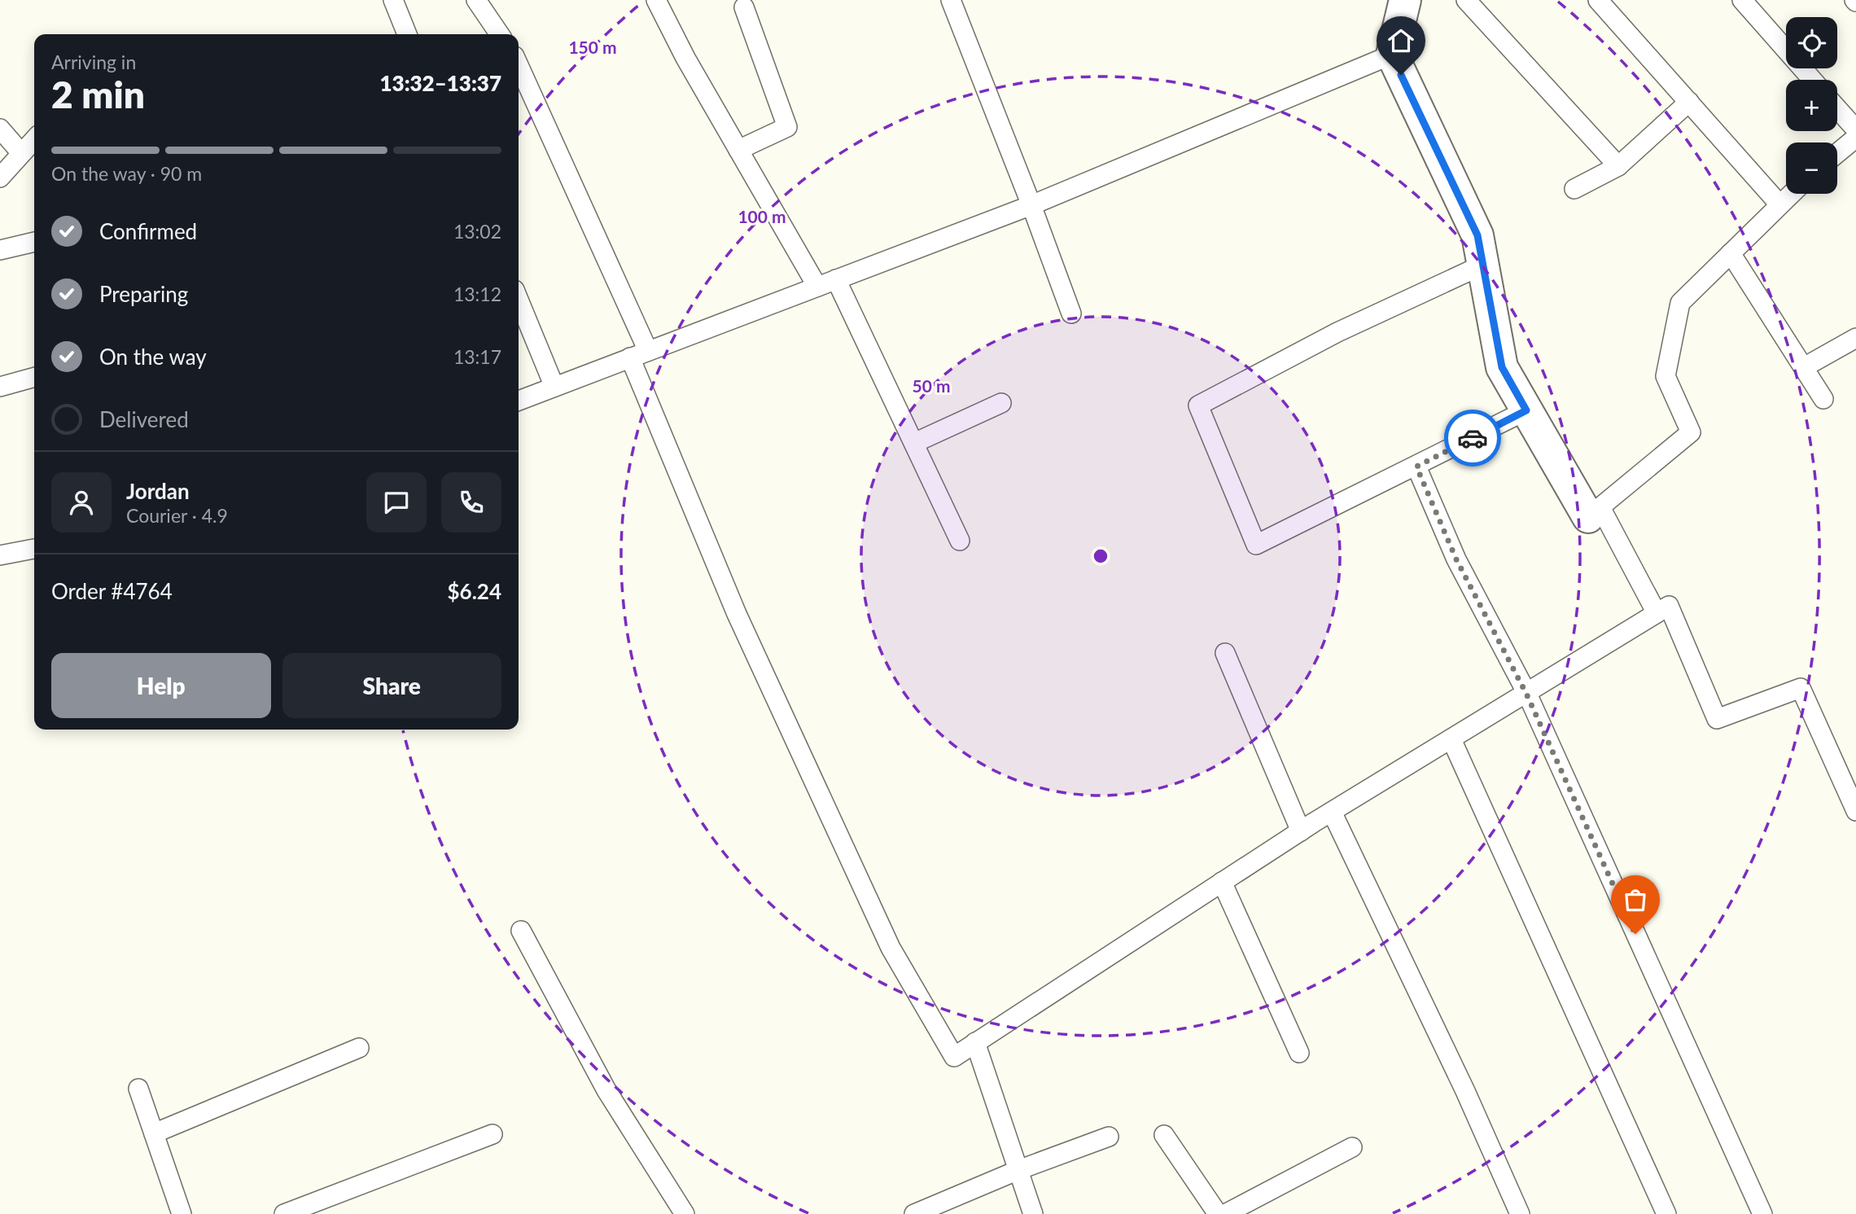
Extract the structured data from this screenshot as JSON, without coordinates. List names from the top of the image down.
{
  "page": {
    "map_buttons": ["+", "−"],
    "heading": ["2 min", "Arriving in", "13:32–13:37"],
    "panel": [
      "Jordan",
      "Courier · 4.9",
      "Order #4764",
      "$6.24"
    ],
    "bar": "On the way · 90 m",
    "list": [
      ["Confirmed", "13:02"],
      ["Preparing", "13:12"],
      ["On the way", "13:17"],
      "Delivered"
    ],
    "buttons": ["Help", "Share"]
  },
  "rings": ["150 m", "100 m", "50 m"]
}
